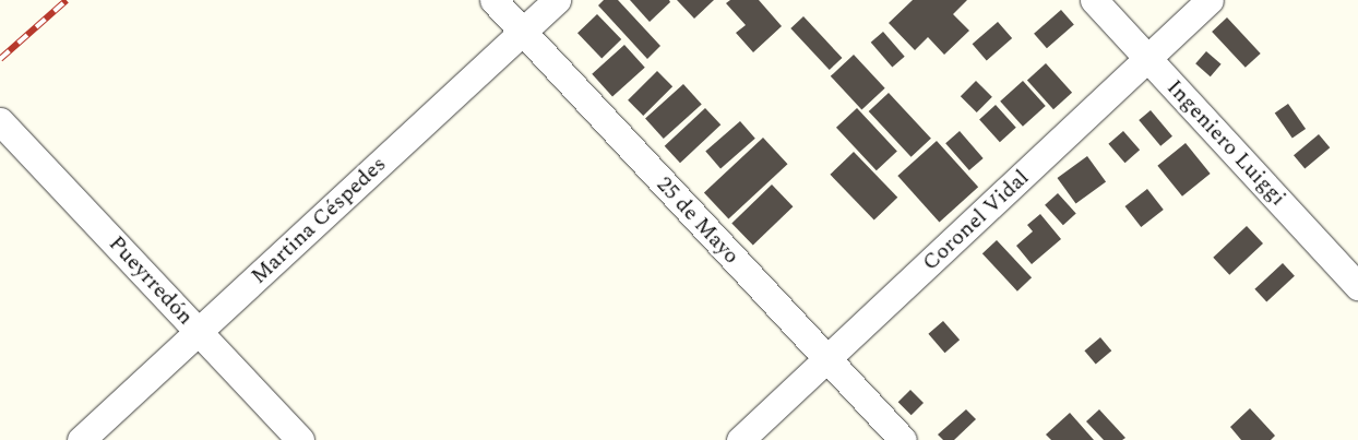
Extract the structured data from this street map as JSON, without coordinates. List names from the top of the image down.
{
  "streets": {
    "street": [
      "Ingeniero Luiggi",
      "Martina Céspedes",
      "25 de Mayo",
      "Coronel Vidal",
      "Pueyrredón"
    ]
  },
  "crossings": [
    ["Ingeniero Luiggi", "Coronel Vidal"],
    ["Martina Céspedes", "25 de Mayo"],
    ["Martina Céspedes", "Pueyrredón"],
    ["25 de Mayo", "Coronel Vidal"]
  ]
}
